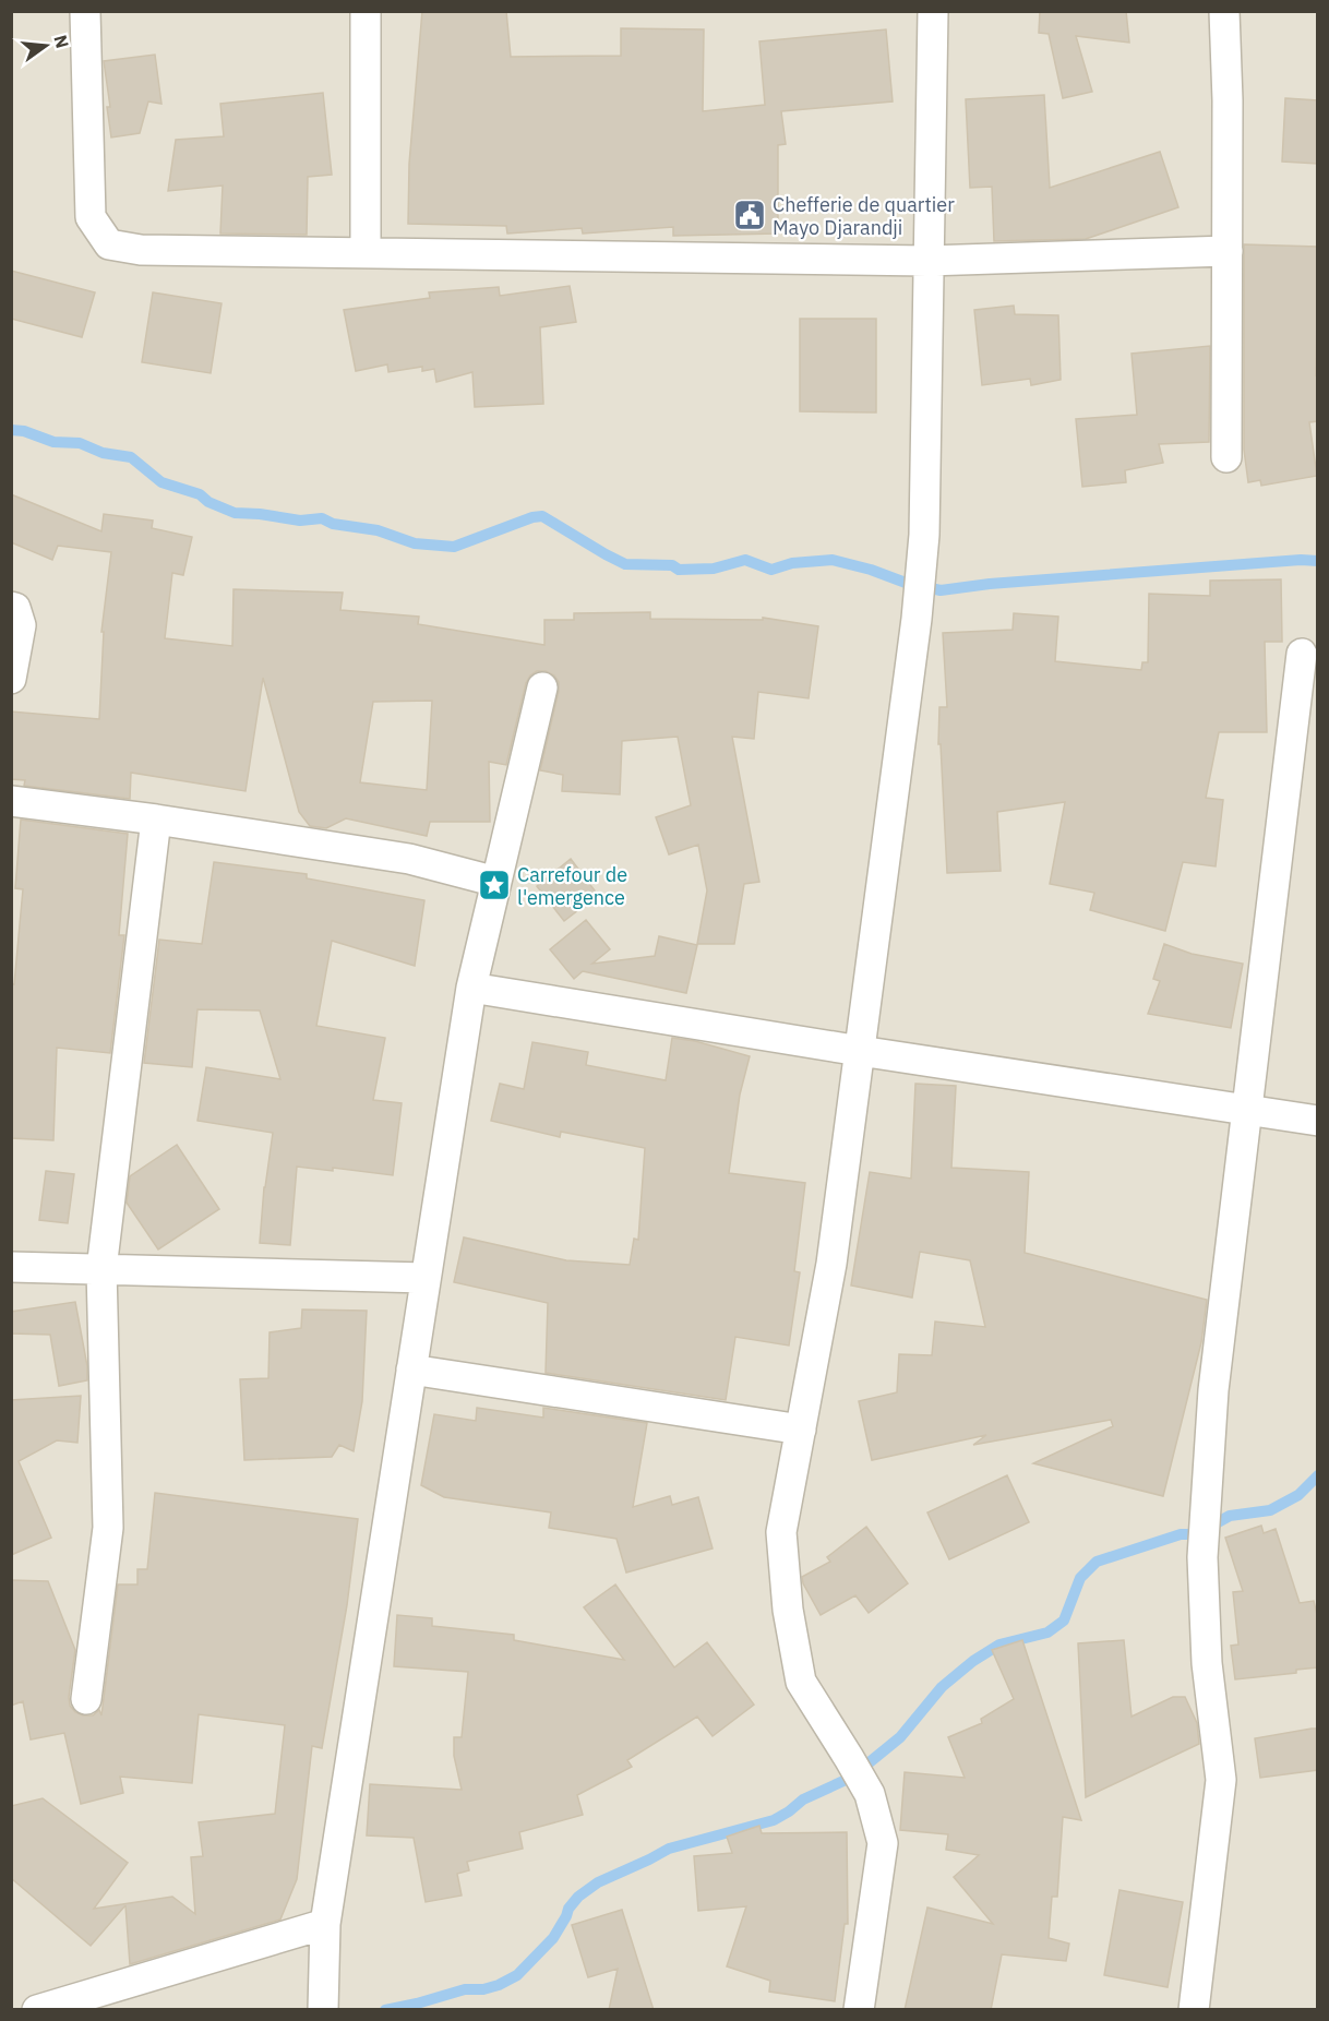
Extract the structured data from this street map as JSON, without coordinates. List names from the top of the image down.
{
  "places": {
    "public building": ["Chefferie de quartier Mayo Djarandji"],
    "place": ["Carrefour de l'emergence"]
  },
  "north": "right"
}
